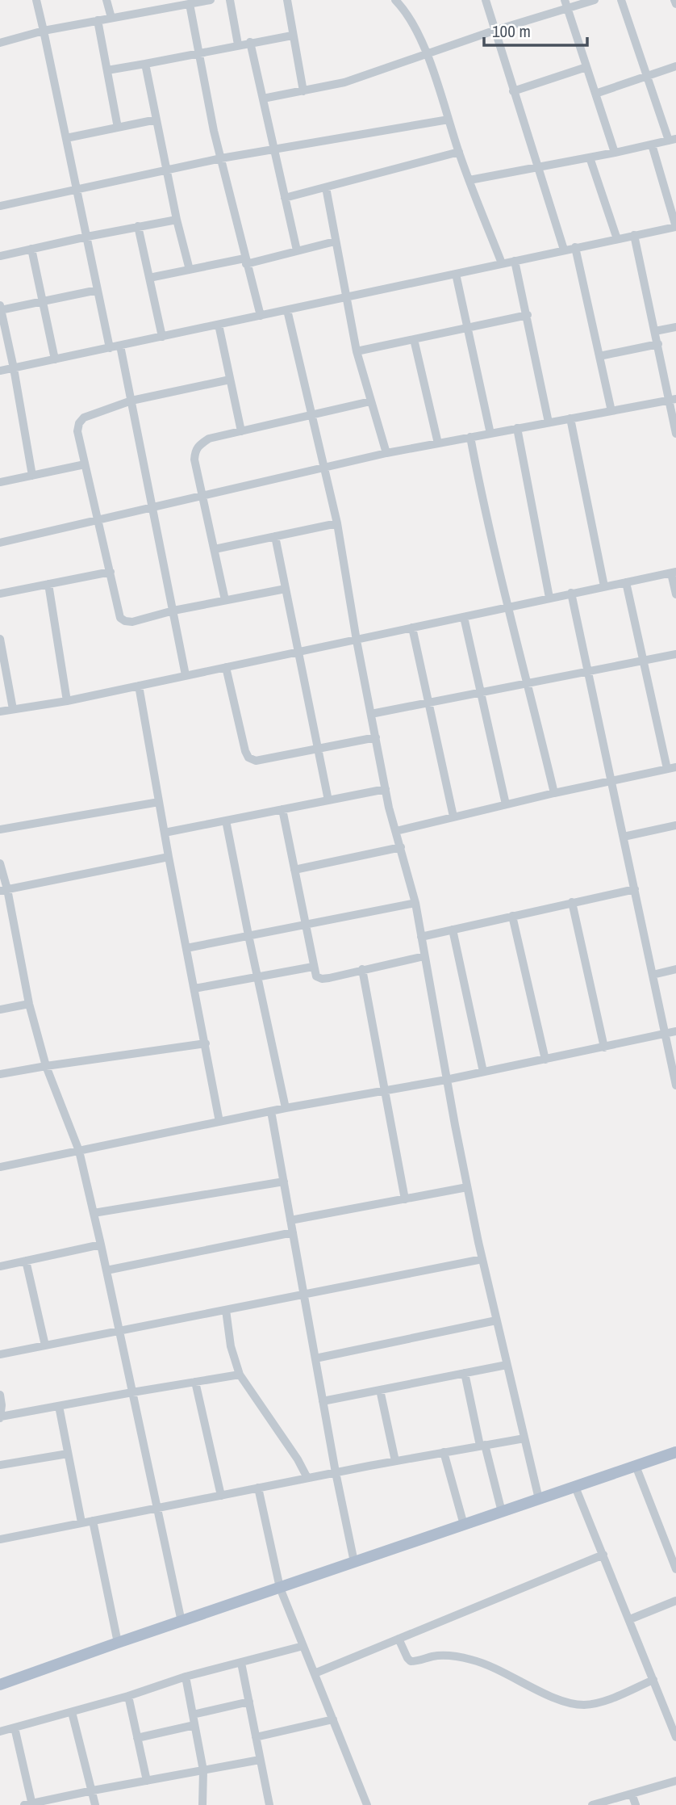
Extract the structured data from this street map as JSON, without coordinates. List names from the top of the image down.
{
  "scale_bar": "100 m"
}
